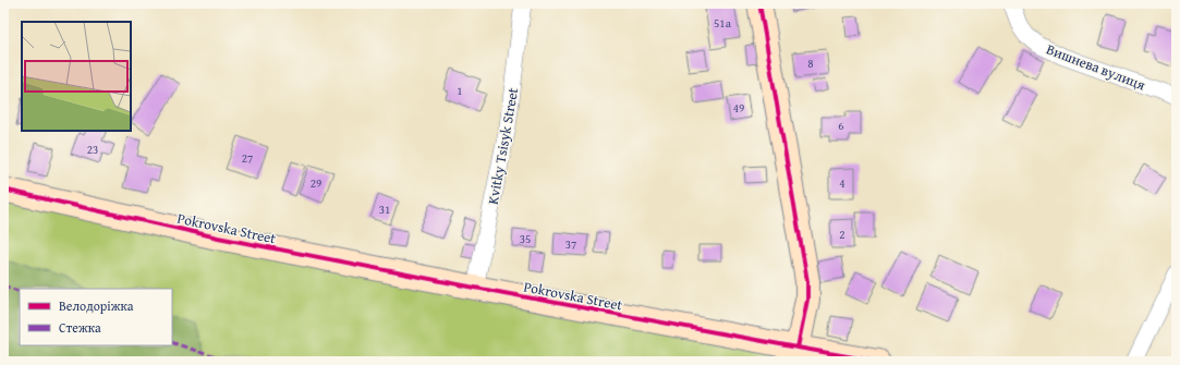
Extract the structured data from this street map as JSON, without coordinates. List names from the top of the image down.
{
  "streets": {
    "street": ["Вишнева вулиця", "Kvitky Tsisyk Street", "Pokrovska Street"]
  },
  "crossings": [
    ["Kvitky Tsisyk Street", "Pokrovska Street"]
  ],
  "house_numbers": [
    "51а",
    "8",
    "1",
    "49",
    "6",
    "23",
    "27",
    "29",
    "4",
    "31",
    "2",
    "35",
    "37"
  ],
  "legend": ["Велодоріжка", "Стежка"]
}
